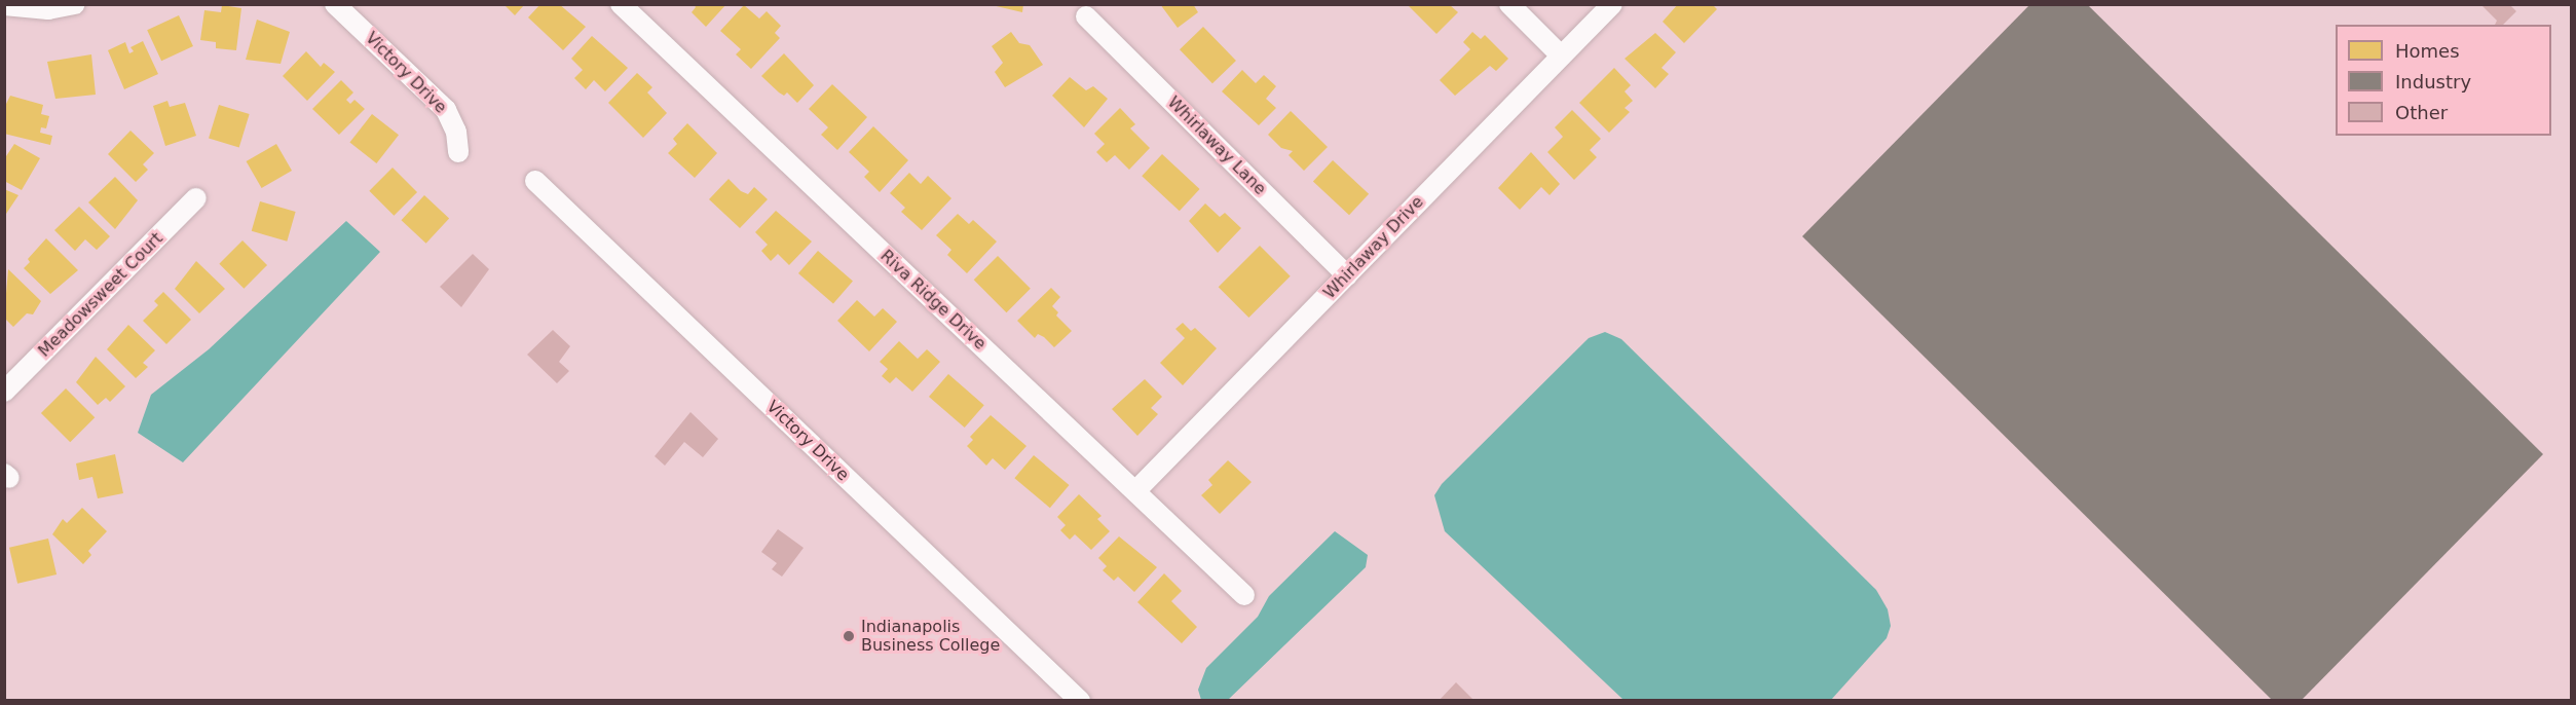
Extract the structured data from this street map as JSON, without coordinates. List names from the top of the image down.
{
  "streets": {
    "street": [
      "Victory Drive",
      "Whirlaway Lane",
      "Whirlaway Drive",
      "Meadowsweet Court",
      "Riva Ridge Drive"
    ]
  },
  "crossings": [
    ["Whirlaway Lane", "Whirlaway Drive"],
    ["Whirlaway Drive", "Riva Ridge Drive"]
  ],
  "places": ["Indianapolis Business College"],
  "legend": ["Homes", "Industry", "Other"]
}
